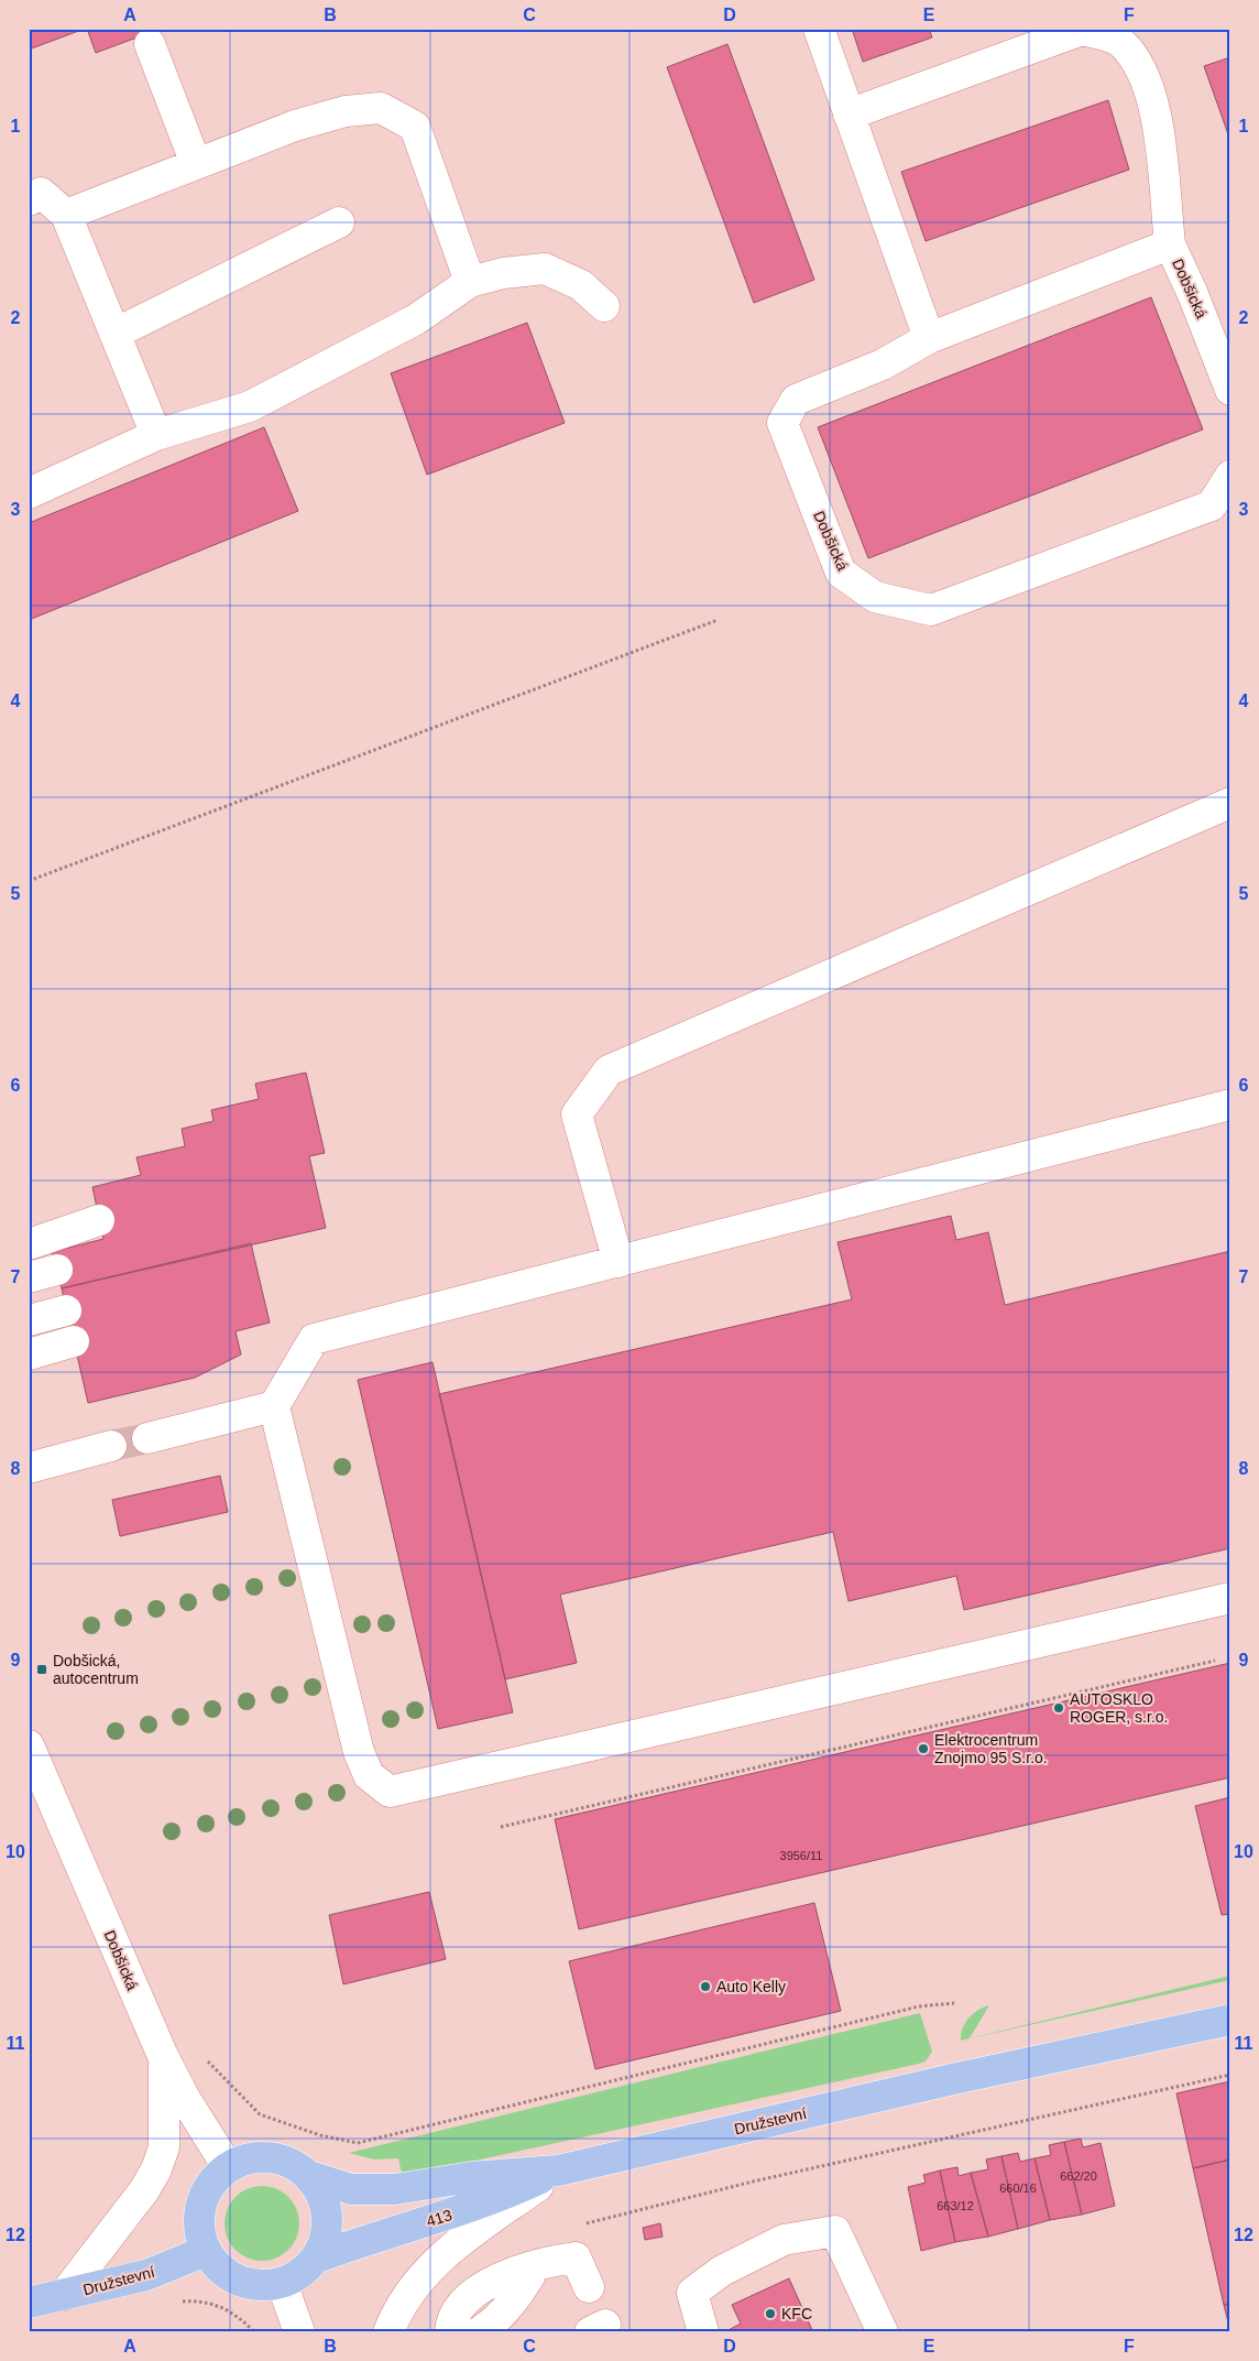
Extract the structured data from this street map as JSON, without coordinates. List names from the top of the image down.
{
  "streets": {
    "main road": ["Družstevní", "413"],
    "street": ["Dobšická"]
  },
  "crossings": [
    ["Dobšická", "Družstevní"],
    ["Dobšická", "413"],
    ["Družstevní", "413"]
  ],
  "places": {
    "transit": ["Dobšická, autocentrum"],
    "other": [
      "AUTOSKLO ROGER, s.r.o.",
      "Elektrocentrum Znojmo 95 S.r.o.",
      "Auto Kelly",
      "KFC"
    ]
  },
  "house_numbers": [
    "3956/11",
    "662/20",
    "660/16",
    "663/12"
  ],
  "grid": {
    "columns": [
      "A",
      "B",
      "C",
      "D",
      "E",
      "F"
    ],
    "rows": [
      "1",
      "2",
      "3",
      "4",
      "5",
      "6",
      "7",
      "8",
      "9",
      "10",
      "11",
      "12"
    ]
  }
}
